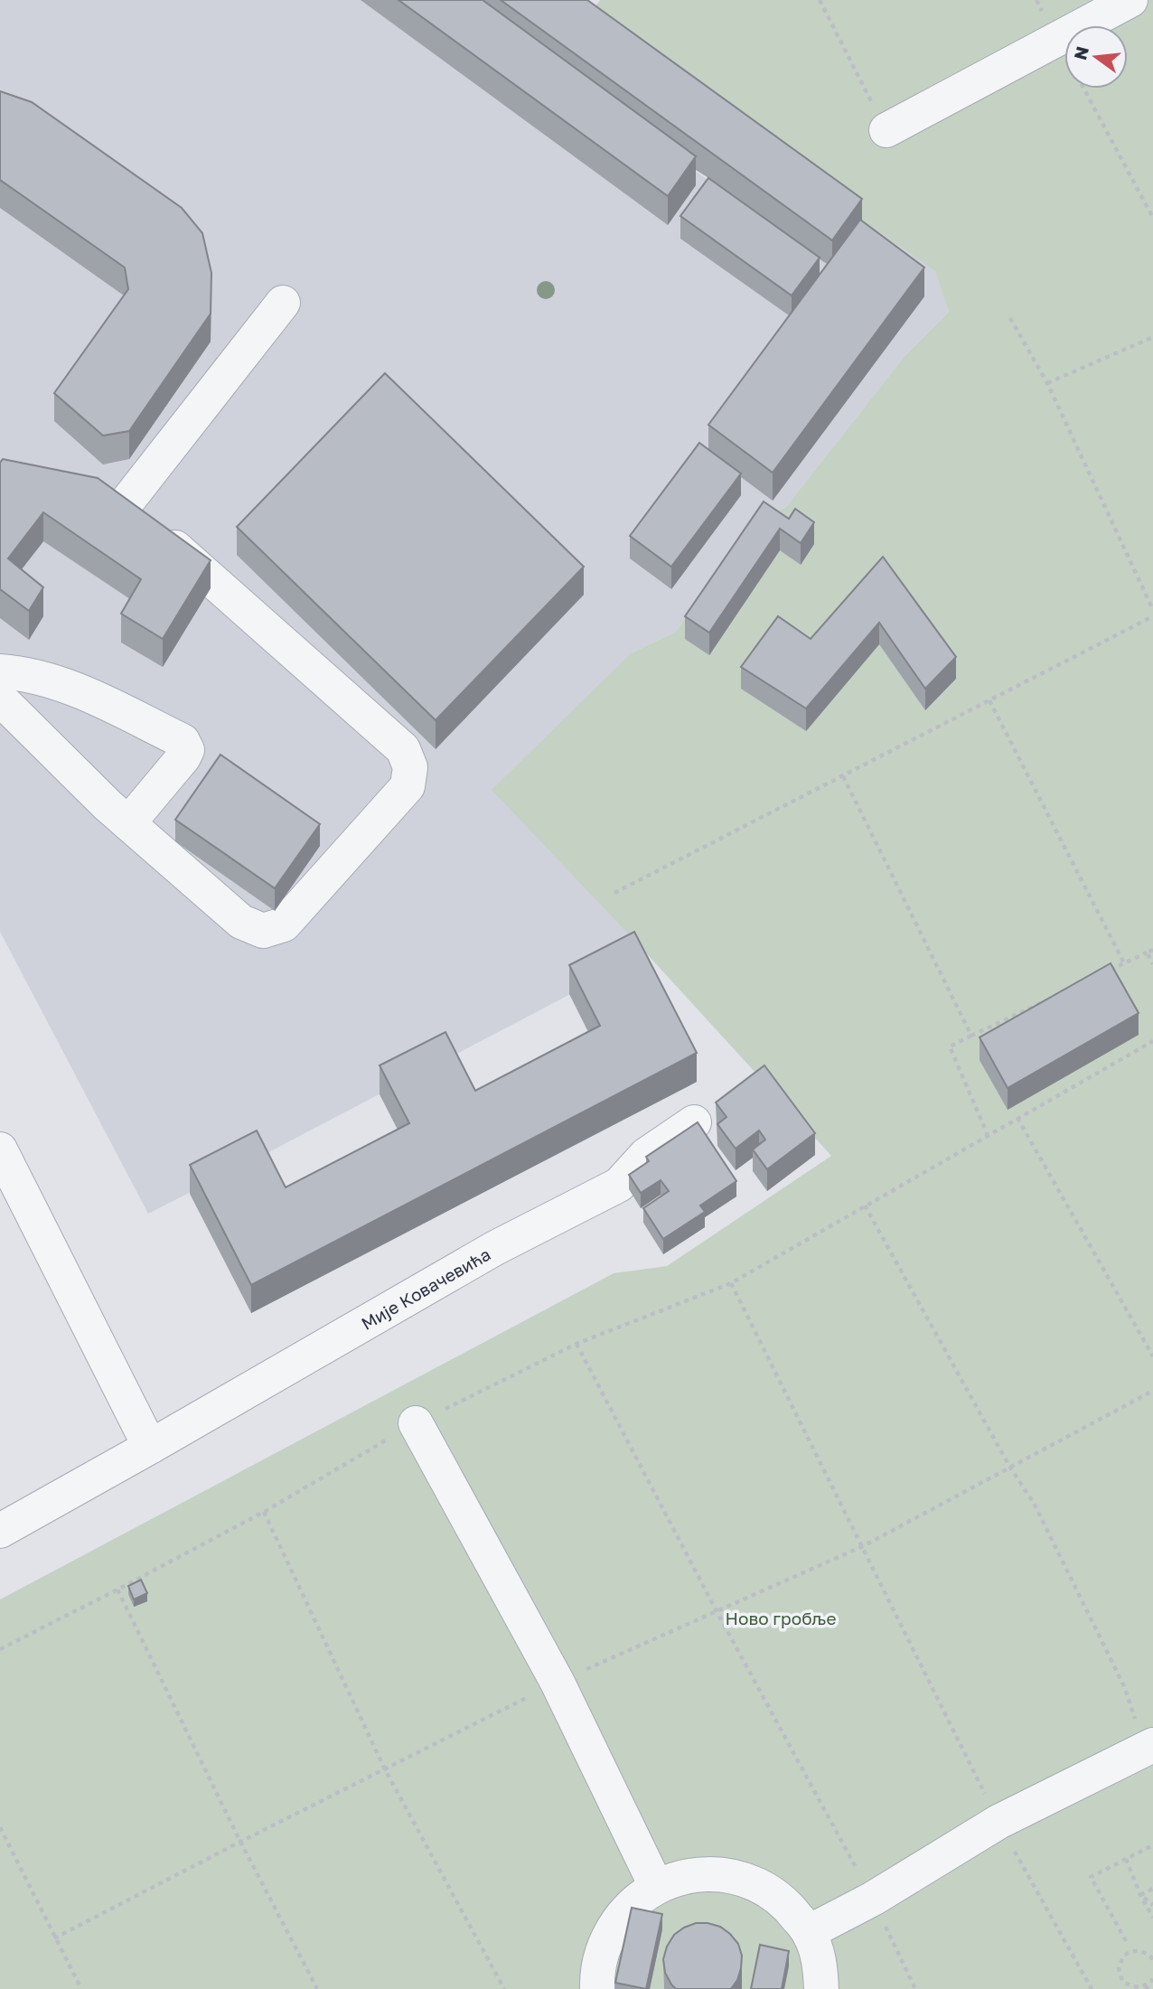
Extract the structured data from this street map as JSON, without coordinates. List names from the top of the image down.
{
  "streets": {
    "street": ["Мије Ковачевића"]
  },
  "parks": ["Ново гробље"],
  "north": "left"
}
